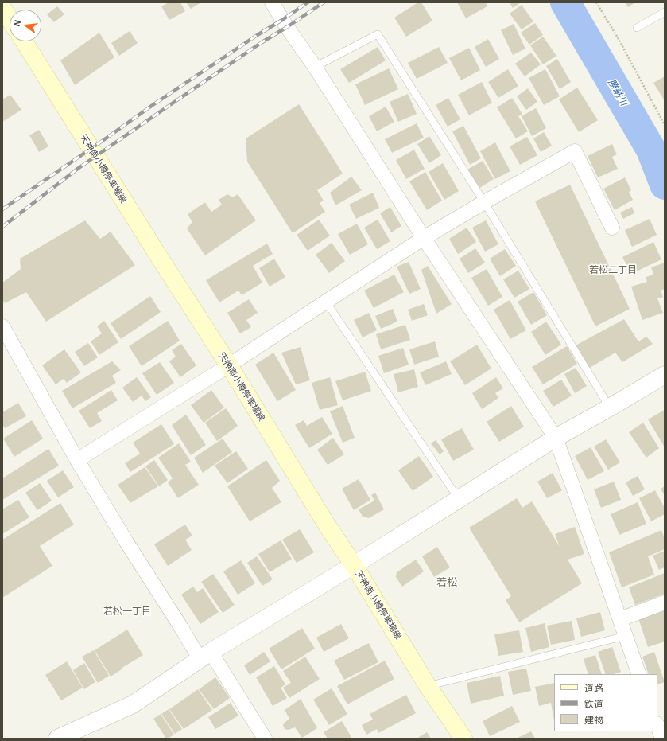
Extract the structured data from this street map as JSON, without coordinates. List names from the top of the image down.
{
  "streets": {
    "main road": ["天神南小樽停車場線"]
  },
  "districts": ["若松二丁目", "若松", "若松一丁目"],
  "water": ["勝納川"],
  "legend": ["道路", "鉄道", "建物"],
  "north": "left"
}
